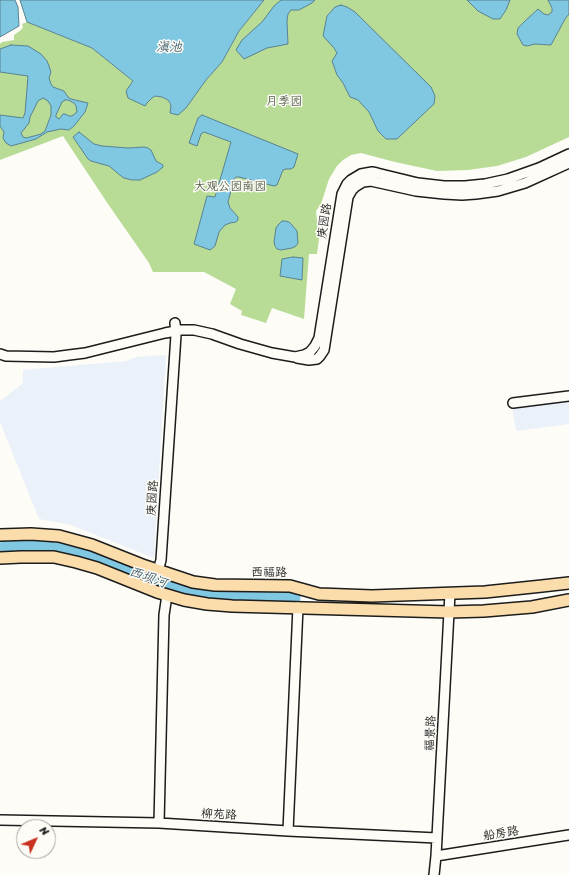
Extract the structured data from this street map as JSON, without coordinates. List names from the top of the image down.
{
  "streets": {
    "main road": ["西福路"],
    "street": [
      "庚园路",
      "福景路",
      "柳苑路",
      "船房路"
    ]
  },
  "crossings": [
    ["庚园路", "西福路"],
    ["西福路", "福景路"],
    ["福景路", "柳苑路"],
    ["福景路", "船房路"]
  ],
  "water": ["滇池", "西坝河"],
  "parks": ["月季园", "大观公园南园"],
  "north": "top right"
}
